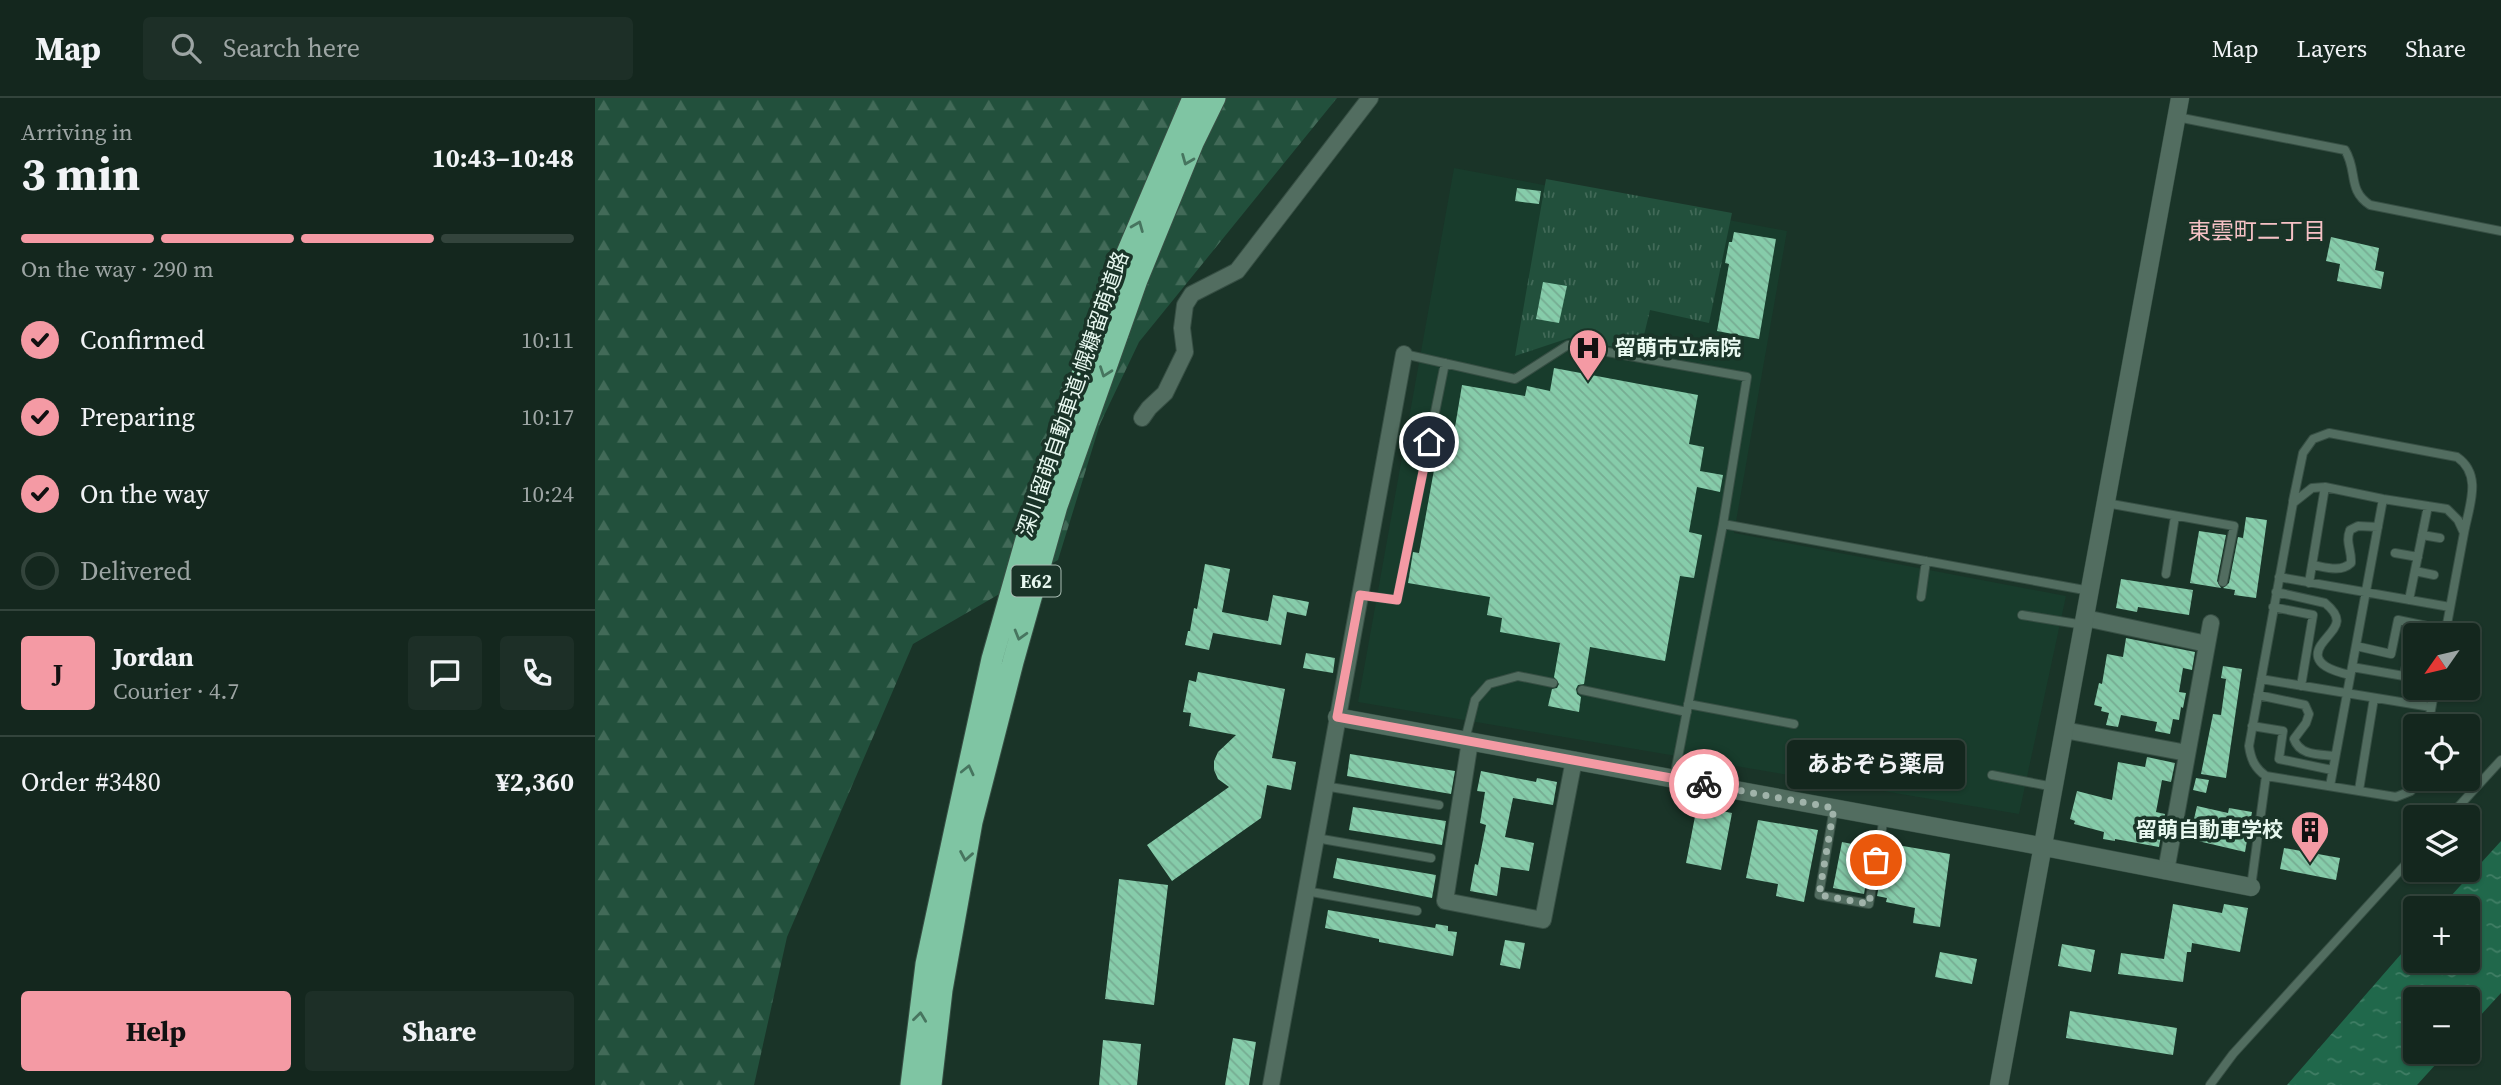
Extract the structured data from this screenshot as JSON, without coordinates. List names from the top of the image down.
{
  "streets": {
    "highway": ["深川留萌自動車道;幌糠留萌道路", "E62"]
  },
  "districts": ["東雲町二丁目"],
  "places": {
    "hospital": ["留萌市立病院"],
    "other": ["あおぞら薬局"],
    "building": ["留萌自動車学校"]
  },
  "north": "bottom left",
  "page": {
    "header": "Map",
    "search": "Search here",
    "nav": ["Map", "Layers", "Share"],
    "heading": ["3 min", "Arriving in", "10:43–10:48"],
    "panel": [
      "Jordan",
      "Courier · 4.7",
      "Order #3480",
      "¥2,360"
    ],
    "bar": "On the way · 290 m",
    "list": [
      ["Confirmed", "10:11"],
      ["Preparing", "10:17"],
      ["On the way", "10:24"],
      "Delivered"
    ],
    "map_buttons": ["+", "−"],
    "round": "J",
    "bubble": "あおぞら薬局",
    "buttons": ["Help", "Share"]
  }
}
